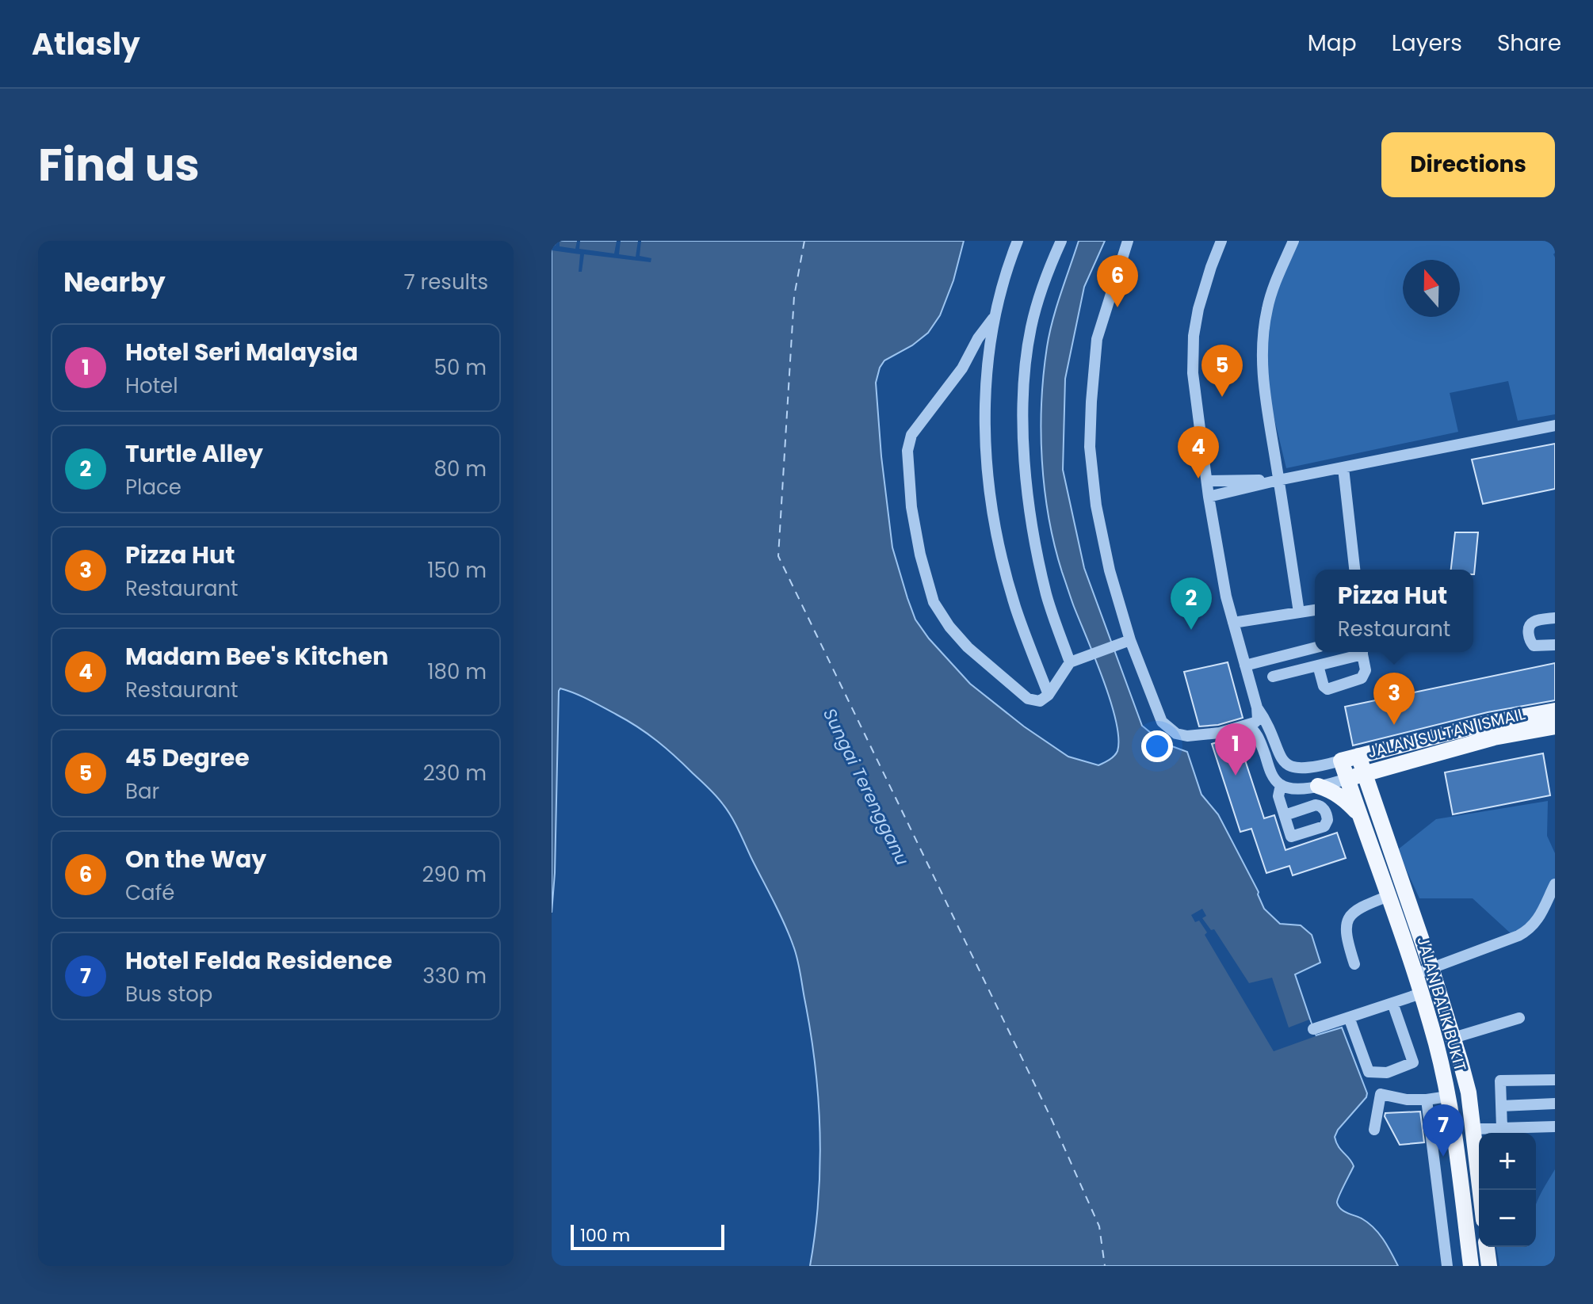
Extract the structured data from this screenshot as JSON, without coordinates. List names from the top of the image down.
{
  "streets": {
    "main road": ["JALAN SULTAN ISMAIL", "JALAN BALIK BUKIT"]
  },
  "crossings": [
    ["JALAN SULTAN ISMAIL", "JALAN BALIK BUKIT"]
  ],
  "water": ["Sungai Terengganu"],
  "scale_bar": "100 m",
  "north": "top",
  "page": {
    "header": "Atlasly",
    "nav": ["Map", "Layers", "Share"],
    "title": "Find us",
    "buttons": "Directions",
    "heading": ["Nearby", "7 results"],
    "pins": [
      "6",
      "5",
      "4",
      "2",
      "3",
      "1",
      "7"
    ],
    "list": [
      {
        "mark": "1",
        "name": "Hotel Seri Malaysia",
        "note": "Hotel",
        "value": "50 m"
      },
      {
        "mark": "2",
        "name": "Turtle Alley",
        "note": "Place",
        "value": "80 m"
      },
      {
        "mark": "3",
        "name": "Pizza Hut",
        "note": "Restaurant",
        "value": "150 m"
      },
      {
        "mark": "4",
        "name": "Madam Bee's Kitchen",
        "note": "Restaurant",
        "value": "180 m"
      },
      {
        "mark": "5",
        "name": "45 Degree",
        "note": "Bar",
        "value": "230 m"
      },
      {
        "mark": "6",
        "name": "On the Way",
        "note": "Café",
        "value": "290 m"
      },
      {
        "mark": "7",
        "name": "Hotel Felda Residence",
        "note": "Bus stop",
        "value": "330 m"
      }
    ],
    "popup": ["Pizza Hut", "Restaurant"],
    "map_buttons": ["+", "−"],
    "scale": "100 m"
  }
}
